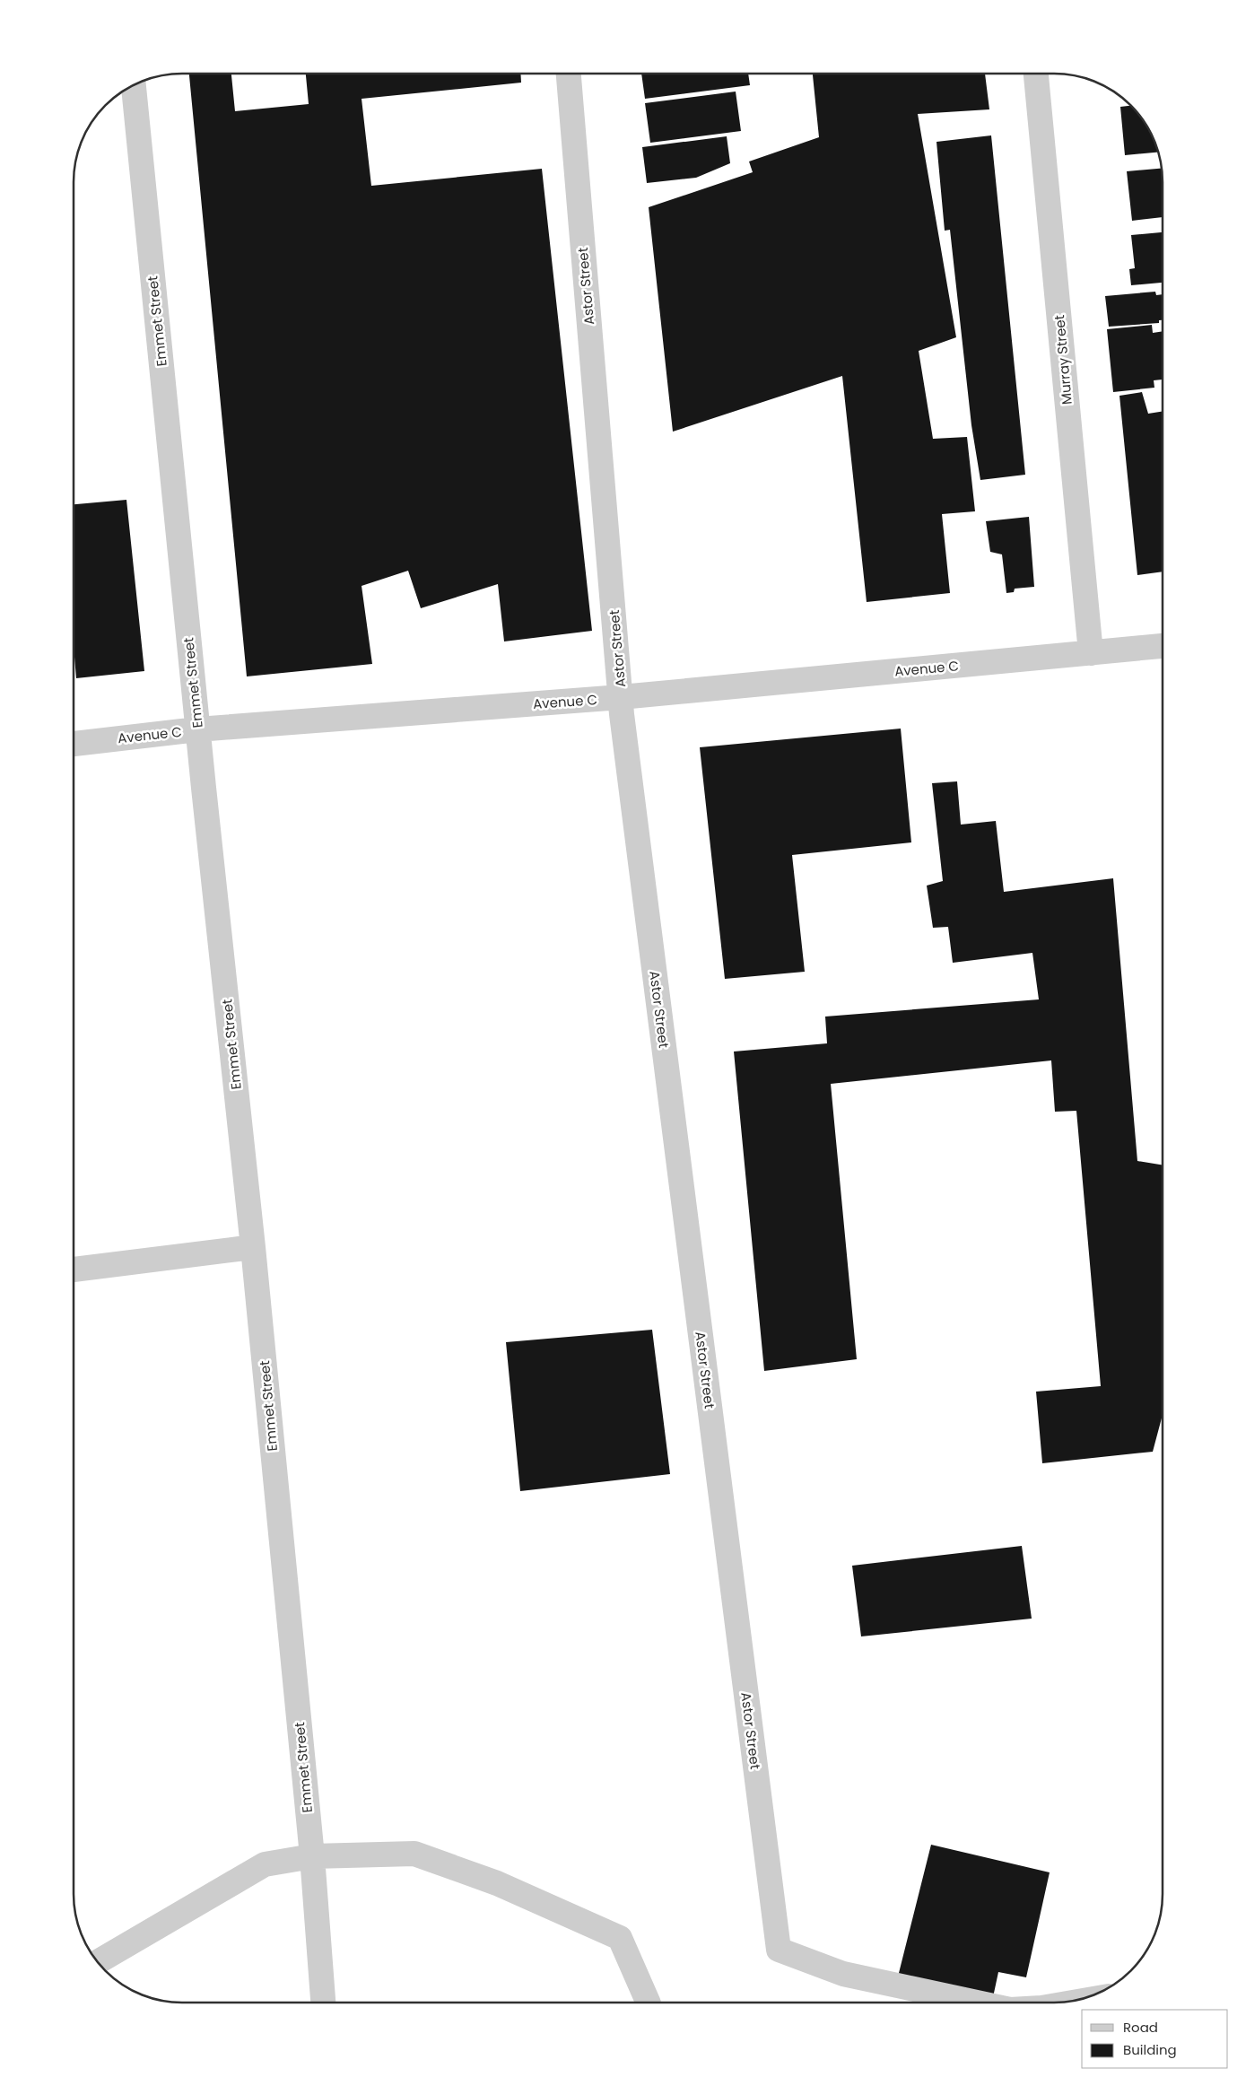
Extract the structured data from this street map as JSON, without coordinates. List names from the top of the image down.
{
  "streets": {
    "street": [
      "Astor Street",
      "Emmet Street",
      "Murray Street",
      "Avenue C"
    ]
  },
  "crossings": [
    ["Astor Street", "Avenue C"],
    ["Emmet Street", "Avenue C"],
    ["Murray Street", "Avenue C"]
  ],
  "legend": ["Road", "Building"]
}
